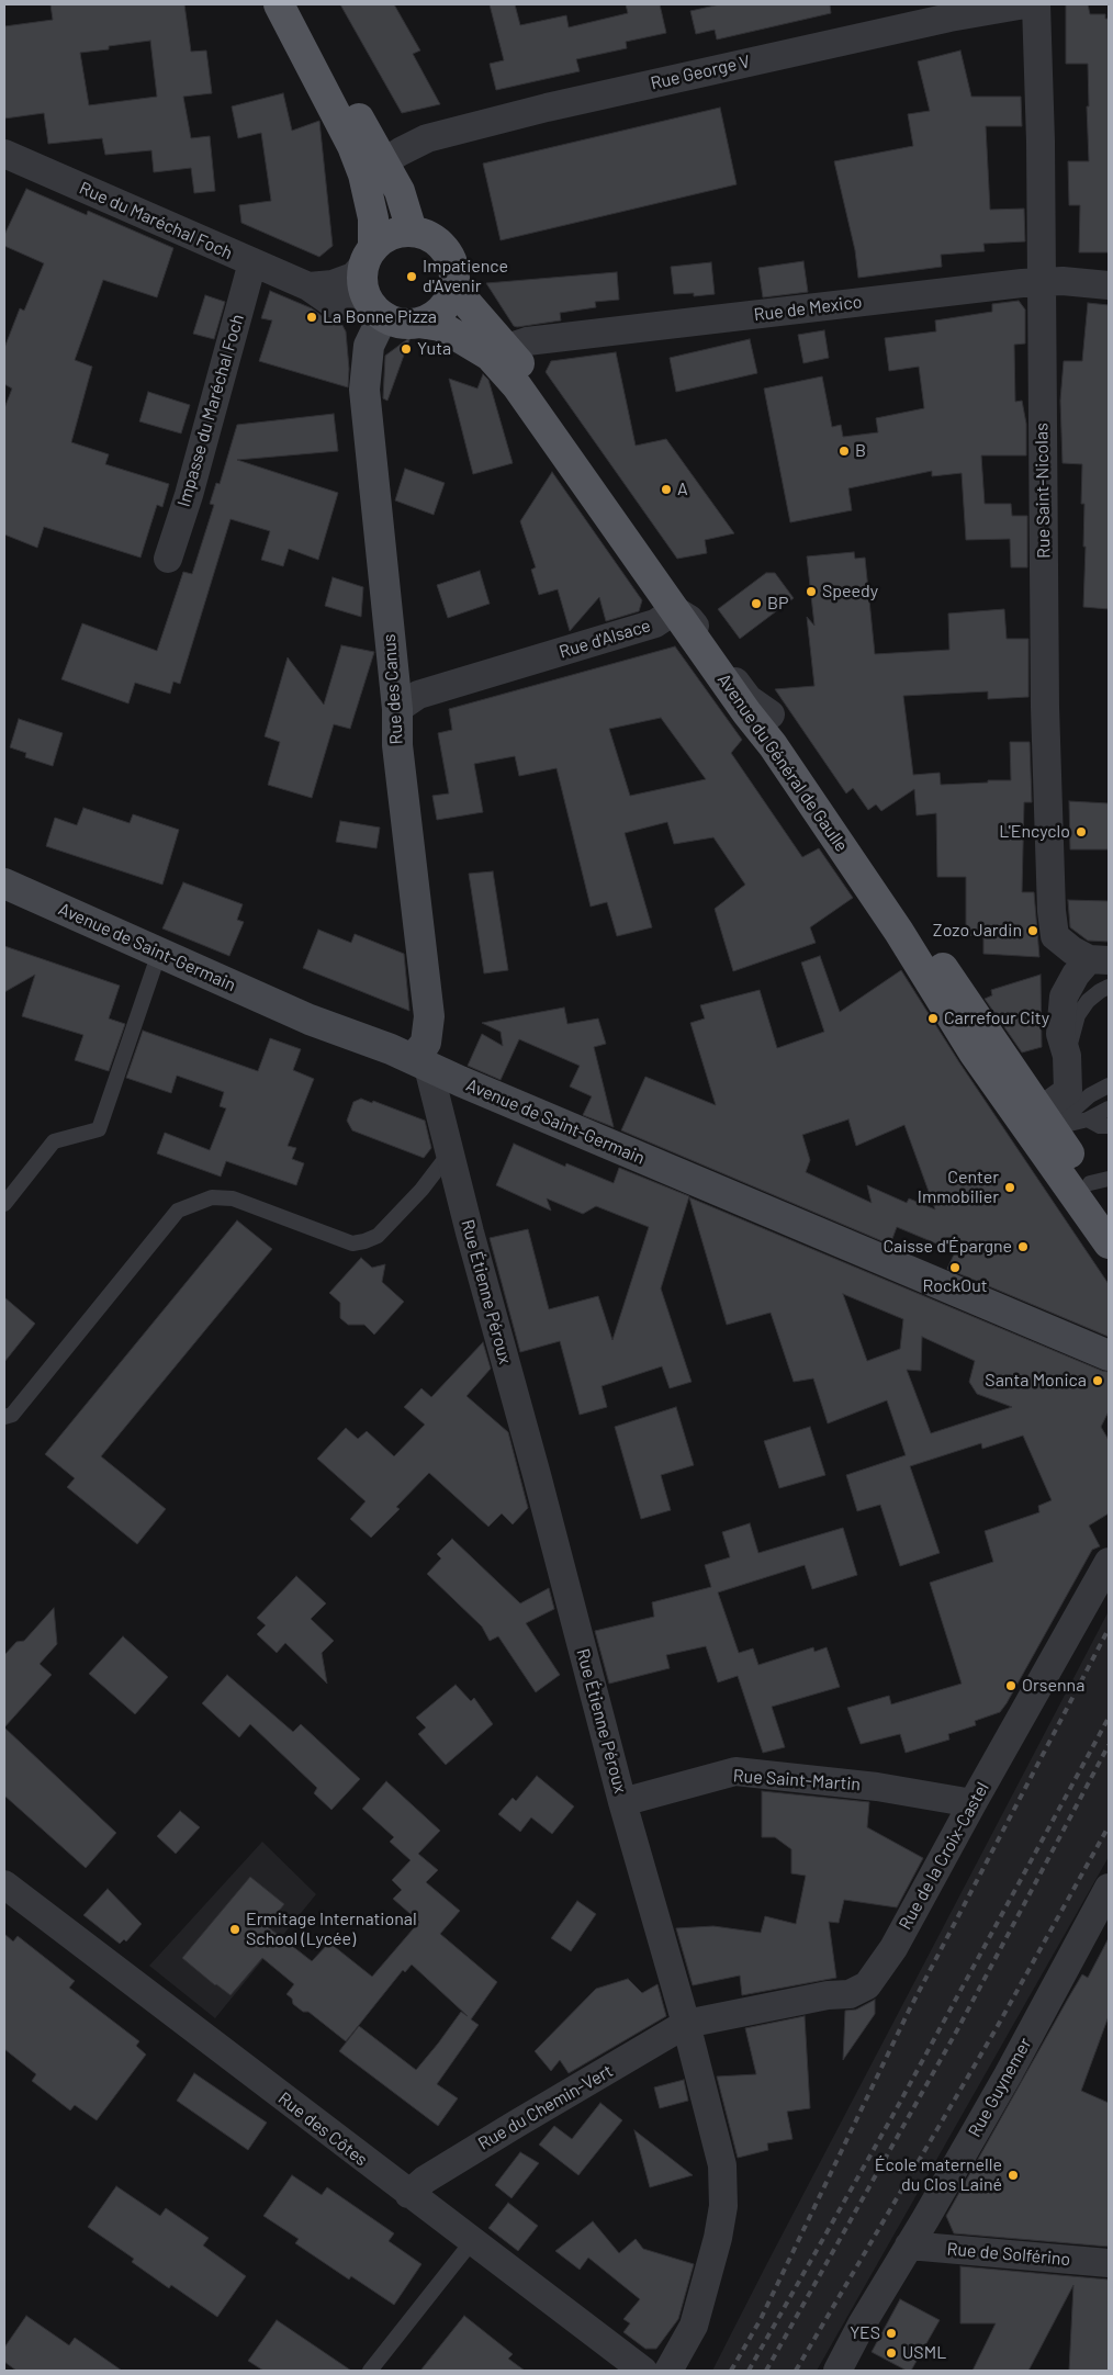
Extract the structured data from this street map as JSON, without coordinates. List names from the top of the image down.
{
  "streets": {
    "main road": ["Rue des Canus", "Avenue du Général de Gaulle", "Avenue de Saint-Germain"],
    "street": [
      "Rue George V",
      "Rue du Maréchal Foch",
      "Rue de Mexico",
      "Impasse du Maréchal Foch",
      "Rue Saint-Nicolas",
      "Rue d'Alsace",
      "Rue Étienne Péroux",
      "Rue Saint-Martin",
      "Rue de la Croix-Castel",
      "Rue Guynemer",
      "Rue du Chemin-Vert",
      "Rue des Côtes",
      "Rue de Solférino"
    ]
  },
  "crossings": [
    ["Rue du Maréchal Foch", "Impasse du Maréchal Foch"],
    ["Rue du Maréchal Foch", "Rue des Canus"],
    ["Rue du Maréchal Foch", "Avenue du Général de Gaulle"],
    ["Rue de Mexico", "Rue Saint-Nicolas"],
    ["Rue de Mexico", "Avenue du Général de Gaulle"],
    ["Rue d'Alsace", "Rue des Canus"],
    ["Rue d'Alsace", "Avenue du Général de Gaulle"],
    ["Rue des Canus", "Avenue du Général de Gaulle"],
    ["Rue des Canus", "Avenue de Saint-Germain"],
    ["Rue des Canus", "Rue Étienne Péroux"],
    ["Avenue de Saint-Germain", "Rue Étienne Péroux"],
    ["Rue Étienne Péroux", "Rue Saint-Martin"],
    ["Rue Étienne Péroux", "Rue de la Croix-Castel"],
    ["Rue Étienne Péroux", "Rue du Chemin-Vert"],
    ["Rue Saint-Martin", "Rue de la Croix-Castel"],
    ["Rue de la Croix-Castel", "Rue du Chemin-Vert"],
    ["Rue Guynemer", "Rue de Solférino"],
    ["Rue du Chemin-Vert", "Rue des Côtes"]
  ],
  "places": [
    "Impatience d'Avenir",
    "La Bonne Pizza",
    "Yuta",
    "B",
    "A",
    "Speedy",
    "BP",
    "L'Encyclo",
    "Zozo Jardin",
    "Carrefour City",
    "Center Immobilier",
    "Caisse d'Épargne",
    "RockOut",
    "Santa Monica",
    "Orsenna",
    "Ermitage International School (Lycée)",
    "École maternelle du Clos Lainé",
    "YES",
    "USML"
  ]
}
